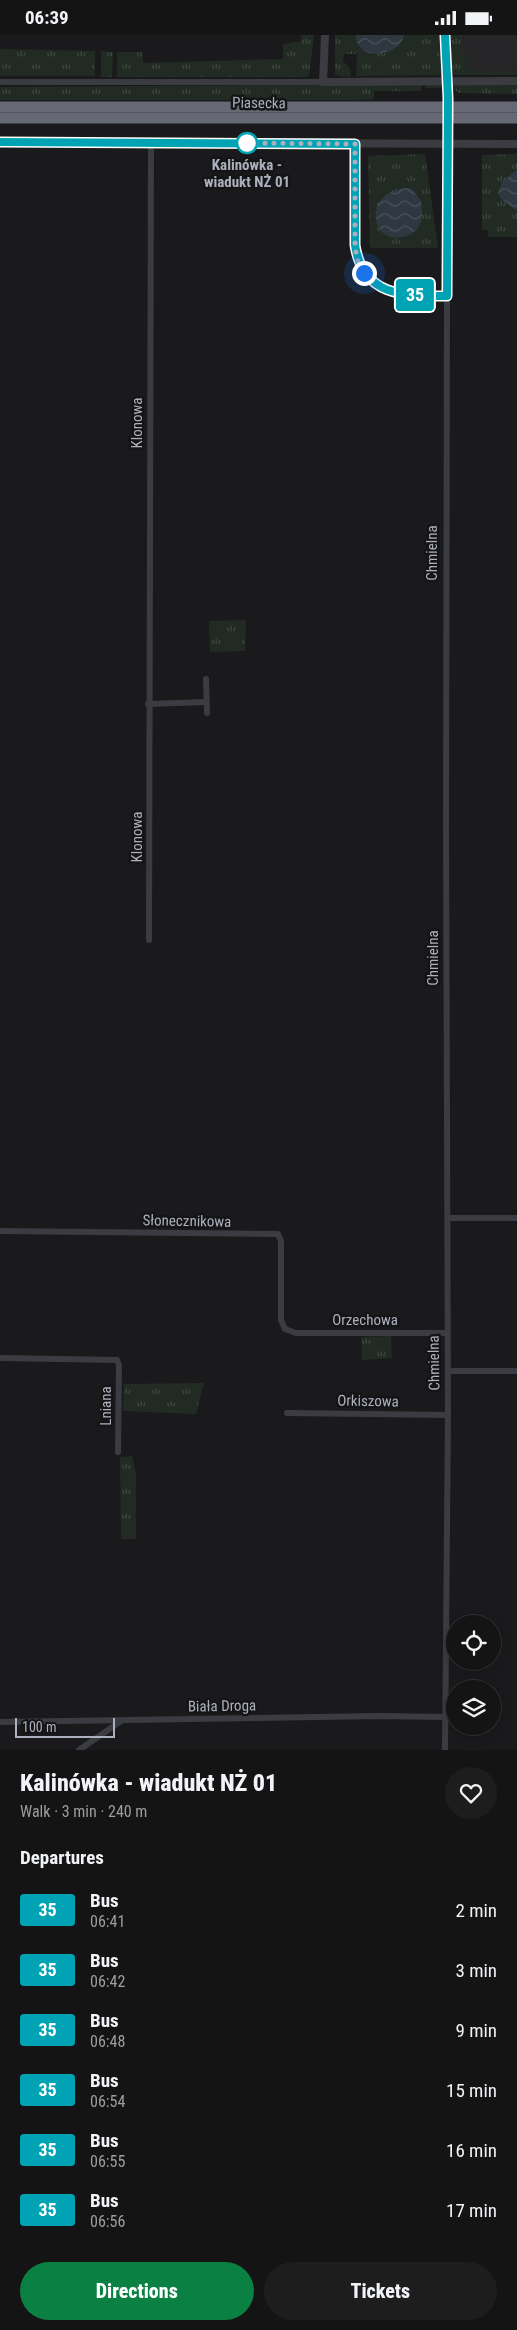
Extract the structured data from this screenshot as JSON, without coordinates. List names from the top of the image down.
{
  "streets": {
    "highway": ["Piasecka"],
    "street": [
      "Klonowa",
      "Chmielna",
      "Słonecznikowa",
      "Orzechowa",
      "Orkiszowa",
      "Lniana",
      "Biała Droga"
    ]
  },
  "crossings": [
    ["Chmielna", "Orzechowa"],
    ["Chmielna", "Orkiszowa"],
    ["Chmielna", "Biała Droga"],
    ["Słonecznikowa", "Orzechowa"]
  ],
  "places": ["Kalinówka - wiadukt NŻ 01"],
  "lines": ["bus line 35"],
  "scale_bar": "100 m",
  "page": {
    "status": "06:39",
    "on_map": "35",
    "scale": "100 m",
    "heading": [
      ["Kalinówka - wiadukt NŻ 01", "Walk · 3 min · 240 m"],
      "Departures"
    ],
    "list": [
      {
        "mark": "35",
        "name": "Bus",
        "note": "06:41",
        "value": "2 min"
      },
      {
        "mark": "35",
        "name": "Bus",
        "note": "06:42",
        "value": "3 min"
      },
      {
        "mark": "35",
        "name": "Bus",
        "note": "06:48",
        "value": "9 min"
      },
      {
        "mark": "35",
        "name": "Bus",
        "note": "06:54",
        "value": "15 min"
      },
      {
        "mark": "35",
        "name": "Bus",
        "note": "06:55",
        "value": "16 min"
      },
      {
        "mark": "35",
        "name": "Bus",
        "note": "06:56",
        "value": "17 min"
      }
    ],
    "buttons": ["Directions", "Tickets"]
  }
}
